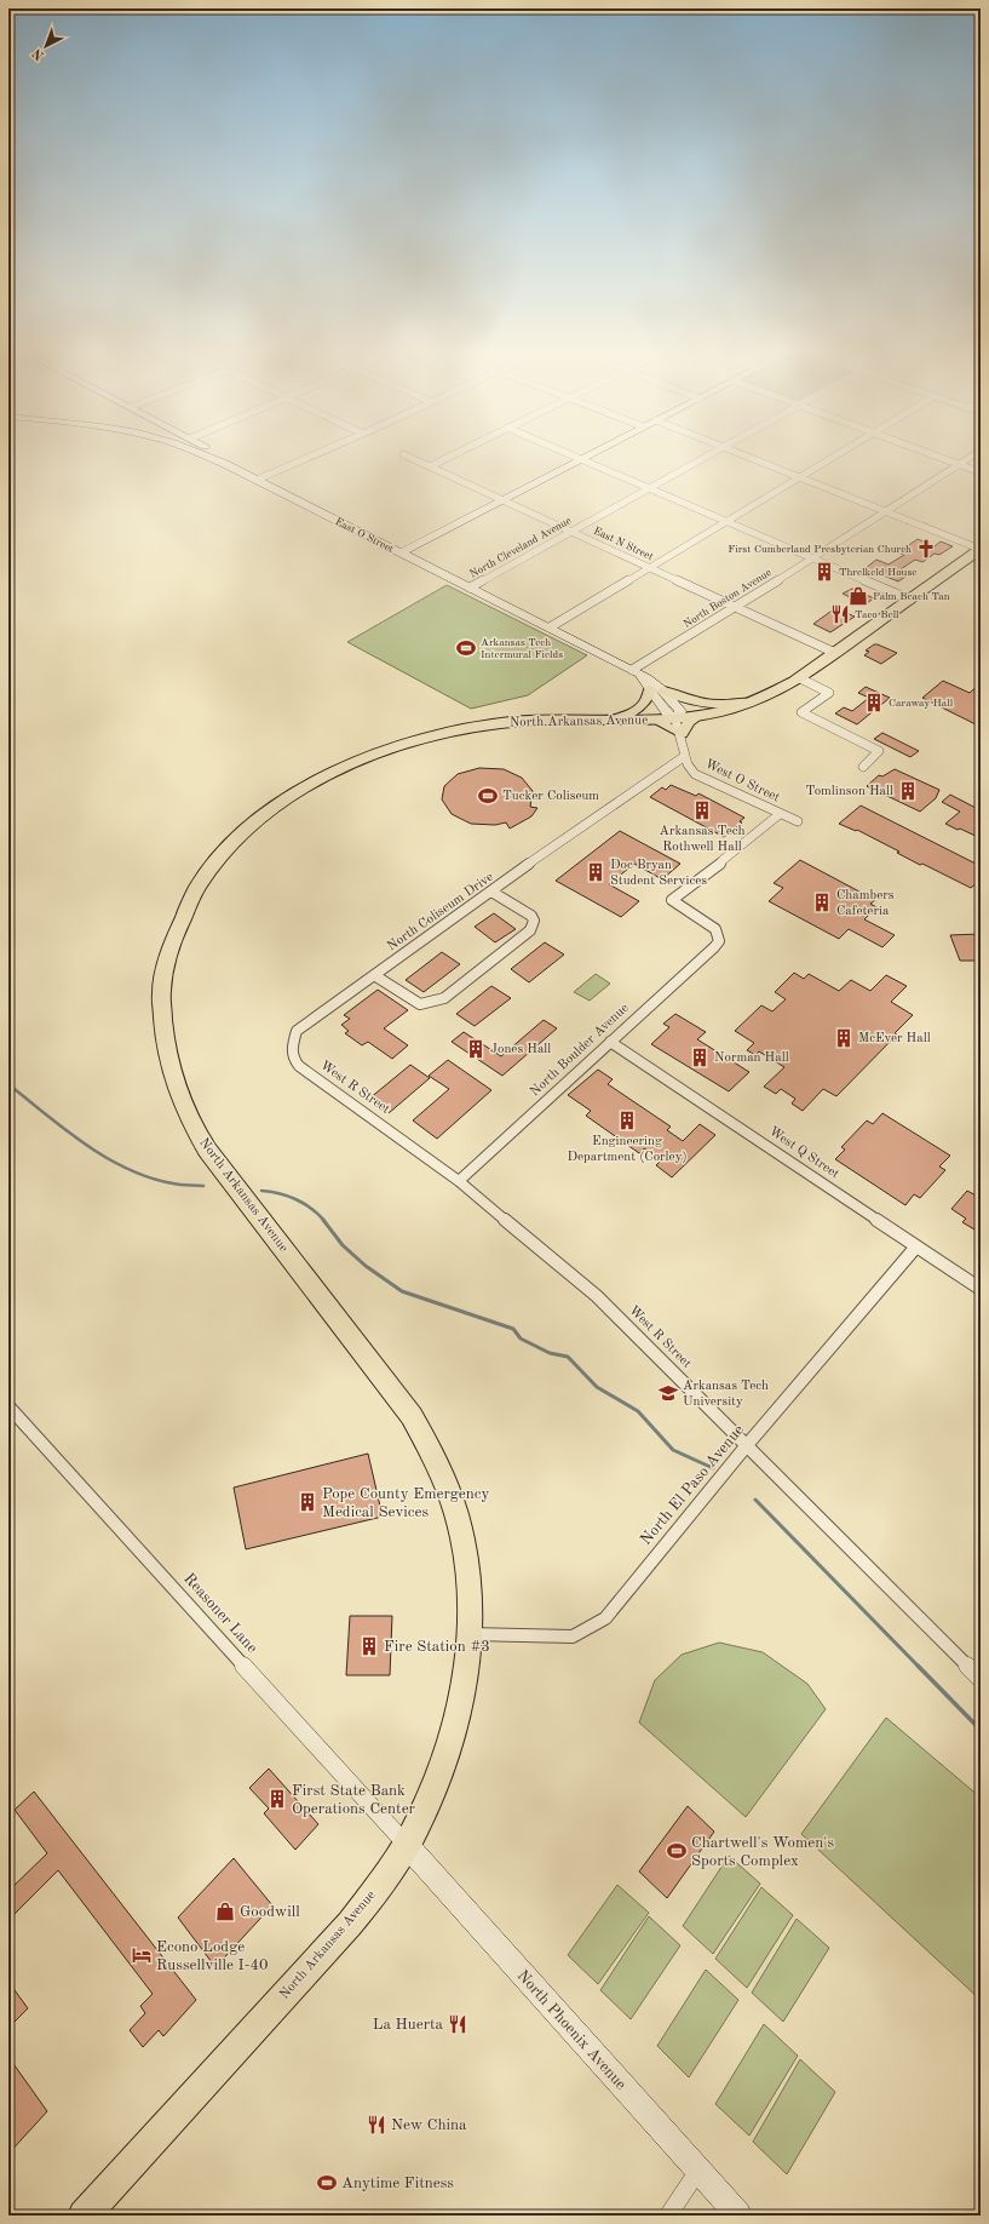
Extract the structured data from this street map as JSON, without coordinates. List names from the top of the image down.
{
  "streets": {
    "highway": ["North Arkansas Avenue"],
    "street": [
      "East O Street",
      "East N Street",
      "North Cleveland Avenue",
      "North Boston Avenue",
      "West O Street",
      "North Coliseum Drive",
      "North Boulder Avenue",
      "West R Street",
      "West Q Street",
      "North El Paso Avenue",
      "Reasoner Lane",
      "North Phoenix Avenue"
    ]
  },
  "crossings": [
    ["East O Street", "North Cleveland Avenue"],
    ["East O Street", "North Boston Avenue"],
    ["East O Street", "North Arkansas Avenue"],
    ["East N Street", "North Cleveland Avenue"],
    ["East N Street", "North Boston Avenue"],
    ["East N Street", "North Arkansas Avenue"],
    ["North Arkansas Avenue", "North El Paso Avenue"],
    ["North Arkansas Avenue", "Reasoner Lane"],
    ["North Arkansas Avenue", "North Phoenix Avenue"],
    ["West O Street", "North Coliseum Drive"],
    ["West O Street", "North Boulder Avenue"],
    ["North Coliseum Drive", "West R Street"],
    ["North Boulder Avenue", "West R Street"],
    ["North Boulder Avenue", "West Q Street"],
    ["West R Street", "North El Paso Avenue"],
    ["West Q Street", "North El Paso Avenue"],
    ["Reasoner Lane", "North Phoenix Avenue"]
  ],
  "places": {
    "church": ["First Cumberland Presbyterian Church"],
    "building": [
      "Threlkeld House",
      "Caraway Hall",
      "Tomlinson Hall",
      "Arkansas Tech Rothwell Hall",
      "Doc Bryan Student Services",
      "Chambers Cafeteria",
      "McEver Hall",
      "Jones Hall",
      "Norman Hall",
      "Engineering Department (Corley)",
      "Pope County Emergency Medical Sevices",
      "Fire Station #3",
      "First State Bank Operations Center"
    ],
    "shop": ["Palm Beach Tan", "Goodwill"],
    "restaurant": ["Taco Bell", "La Huerta", "New China"],
    "sports": [
      "Arkansas Tech Intermural Fields",
      "Tucker Coliseum",
      "Chartwell's Women's Sports Complex",
      "Anytime Fitness"
    ],
    "school or university": ["Arkansas Tech University"],
    "hotel": ["Econo Lodge Russellville I-40"]
  },
  "north": "bottom left"
}
